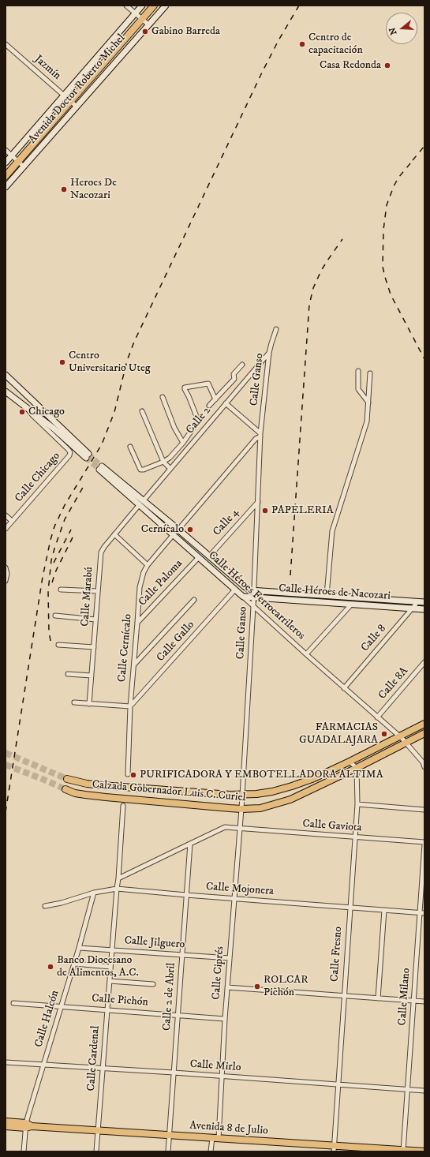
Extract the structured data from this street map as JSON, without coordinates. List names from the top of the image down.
{
  "streets": {
    "main road": [
      "Avenida Doctor Roberto Michel",
      "Calle Héroes de Nacozari",
      "Calle Héroes Ferrocarrileros",
      "Calzada Gobernador Luis C. Curiel",
      "Avenida 8 de Julio"
    ],
    "street": [
      "Jazmín",
      "Calle Ganso",
      "Calle 2",
      "Calle Chicago",
      "Calle 4",
      "Calle Paloma",
      "Calle Marabú",
      "Calle 8",
      "Calle Gallo",
      "Calle Cernícalo",
      "Calle 8A",
      "Calle Gaviota",
      "Calle Mojonera",
      "Calle Jilguero",
      "Calle Fresno",
      "Calle Ciprés",
      "Calle 2 de Abril",
      "Calle Milano",
      "Calle Pichón",
      "Calle Halcón",
      "Calle Cardenal",
      "Calle Mirlo"
    ]
  },
  "crossings": [
    ["Jazmín", "Avenida Doctor Roberto Michel"],
    ["Calle Ganso", "Calle 2"],
    ["Calle Ganso", "Calle 4"],
    ["Calle Ganso", "Calle Héroes de Nacozari"],
    ["Calle Ganso", "Calle Héroes Ferrocarrileros"],
    ["Calle Ganso", "Calzada Gobernador Luis C. Curiel"],
    ["Calle Ganso", "Calle Ciprés"],
    ["Calle 2", "Calle Héroes Ferrocarrileros"],
    ["Calle 2", "Calle Marabú"],
    ["Calle 4", "Calle Héroes Ferrocarrileros"],
    ["Calle Paloma", "Calle Héroes Ferrocarrileros"],
    ["Calle Paloma", "Calle Cernícalo"],
    ["Calle Héroes de Nacozari", "Calle Héroes Ferrocarrileros"],
    ["Calle Héroes de Nacozari", "Calle 8"],
    ["Calle Héroes Ferrocarrileros", "Calle Marabú"],
    ["Calle Héroes Ferrocarrileros", "Calle 8"],
    ["Calle Héroes Ferrocarrileros", "Calle Gallo"],
    ["Calle Héroes Ferrocarrileros", "Calle Cernícalo"],
    ["Calle Héroes Ferrocarrileros", "Calle 8A"],
    ["Calle Héroes Ferrocarrileros", "Calzada Gobernador Luis C. Curiel"],
    ["Calle Gallo", "Calle Cernícalo"],
    ["Calzada Gobernador Luis C. Curiel", "Calle Fresno"],
    ["Calzada Gobernador Luis C. Curiel", "Calle Ciprés"],
    ["Calle Gaviota", "Calle Fresno"],
    ["Calle Gaviota", "Calle Ciprés"],
    ["Calle Gaviota", "Calle 2 de Abril"],
    ["Calle Gaviota", "Calle Milano"],
    ["Calle Gaviota", "Calle Cardenal"],
    ["Calle Mojonera", "Calle Fresno"],
    ["Calle Mojonera", "Calle Ciprés"],
    ["Calle Mojonera", "Calle 2 de Abril"],
    ["Calle Mojonera", "Calle Milano"],
    ["Calle Mojonera", "Calle Halcón"],
    ["Calle Mojonera", "Calle Cardenal"],
    ["Calle Jilguero", "Calle Ciprés"],
    ["Calle Jilguero", "Calle 2 de Abril"],
    ["Calle Jilguero", "Calle Halcón"],
    ["Calle Jilguero", "Calle Cardenal"],
    ["Calle Fresno", "Calle Mirlo"],
    ["Calle Fresno", "Avenida 8 de Julio"],
    ["Calle Ciprés", "Calle Pichón"],
    ["Calle Ciprés", "Calle Mirlo"],
    ["Calle Ciprés", "Avenida 8 de Julio"],
    ["Calle 2 de Abril", "Calle Pichón"],
    ["Calle 2 de Abril", "Calle Mirlo"],
    ["Calle 2 de Abril", "Avenida 8 de Julio"],
    ["Calle Milano", "Calle Mirlo"],
    ["Calle Milano", "Avenida 8 de Julio"],
    ["Calle Pichón", "Calle Halcón"],
    ["Calle Pichón", "Calle Cardenal"],
    ["Calle Halcón", "Calle Mirlo"],
    ["Calle Halcón", "Avenida 8 de Julio"],
    ["Calle Cardenal", "Calle Mirlo"],
    ["Calle Cardenal", "Avenida 8 de Julio"]
  ],
  "places": [
    "Gabino Barreda",
    "Centro de capacitación",
    "Casa Redonda",
    "Heroes De Nacozari",
    "Centro Universitario Uteg",
    "Chicago",
    "PAPELERIA",
    "Cernícalo",
    "FARMACIAS GUADALAJARA",
    "PURIFICADORA Y EMBOTELLADORA ALTIMA",
    "Banco Diocesano de Alimentos, A.C.",
    "ROLCAR Pichón"
  ],
  "north": "left"
}
